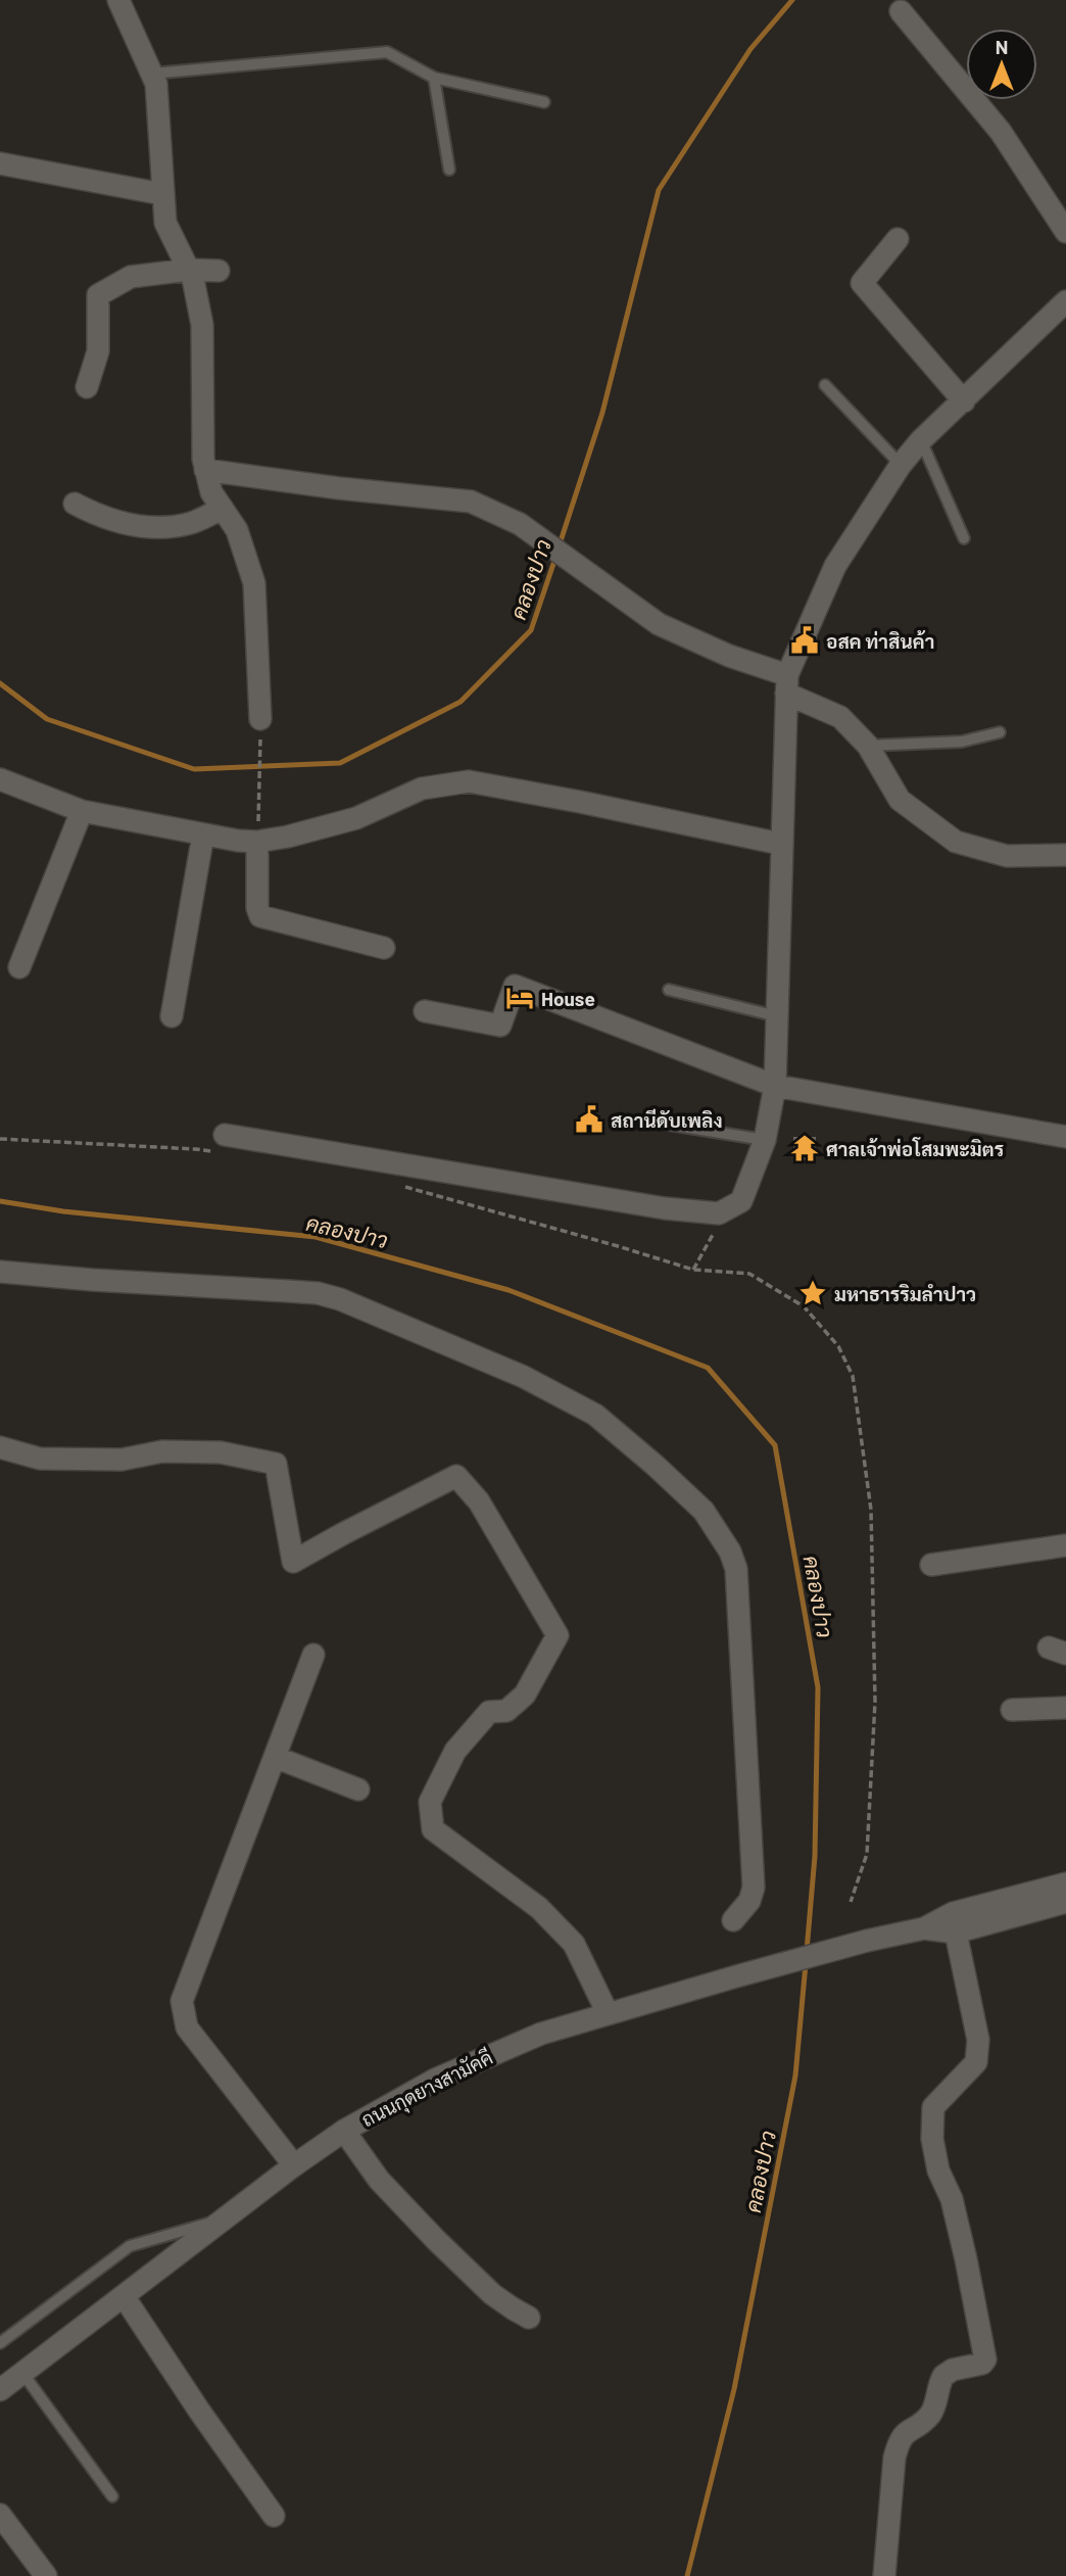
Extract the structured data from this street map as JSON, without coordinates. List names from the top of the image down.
{
  "streets": {
    "street": ["ถนนกุดยางสามัคคี"]
  },
  "water": ["คลองปาว"],
  "places": {
    "public building": ["อสค ท่าสินค้า", "สถานีดับเพลิง"],
    "hotel": ["House"],
    "temple": ["ศาลเจ้าพ่อโสมพะมิตร"],
    "place": ["มหาธารริมลำปาว"]
  },
  "north": "top"
}
